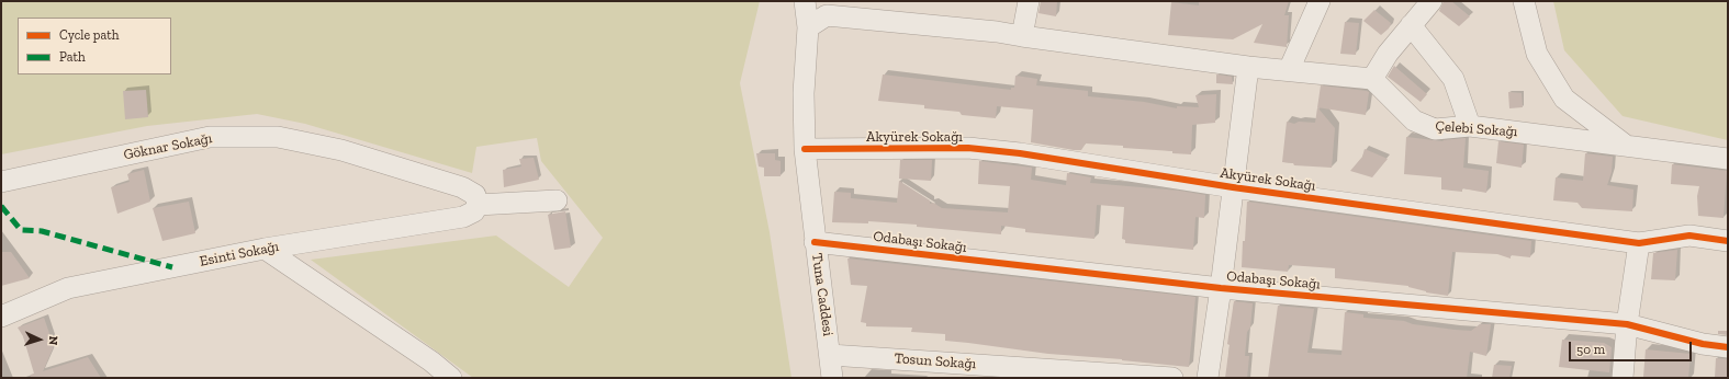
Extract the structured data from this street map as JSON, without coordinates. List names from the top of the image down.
{
  "streets": {
    "street": [
      "Çelebi Sokağı",
      "Akyürek Sokağı",
      "Göknar Sokağı",
      "Odabaşı Sokağı",
      "Esinti Sokağı",
      "Tuna Caddesi",
      "Tosun Sokağı"
    ]
  },
  "crossings": [
    ["Akyürek Sokağı", "Tuna Caddesi"],
    ["Göknar Sokağı", "Esinti Sokağı"],
    ["Odabaşı Sokağı", "Tuna Caddesi"],
    ["Tuna Caddesi", "Tosun Sokağı"]
  ],
  "legend": ["Cycle path", "Path"],
  "scale_bar": "50 m",
  "north": "right"
}
